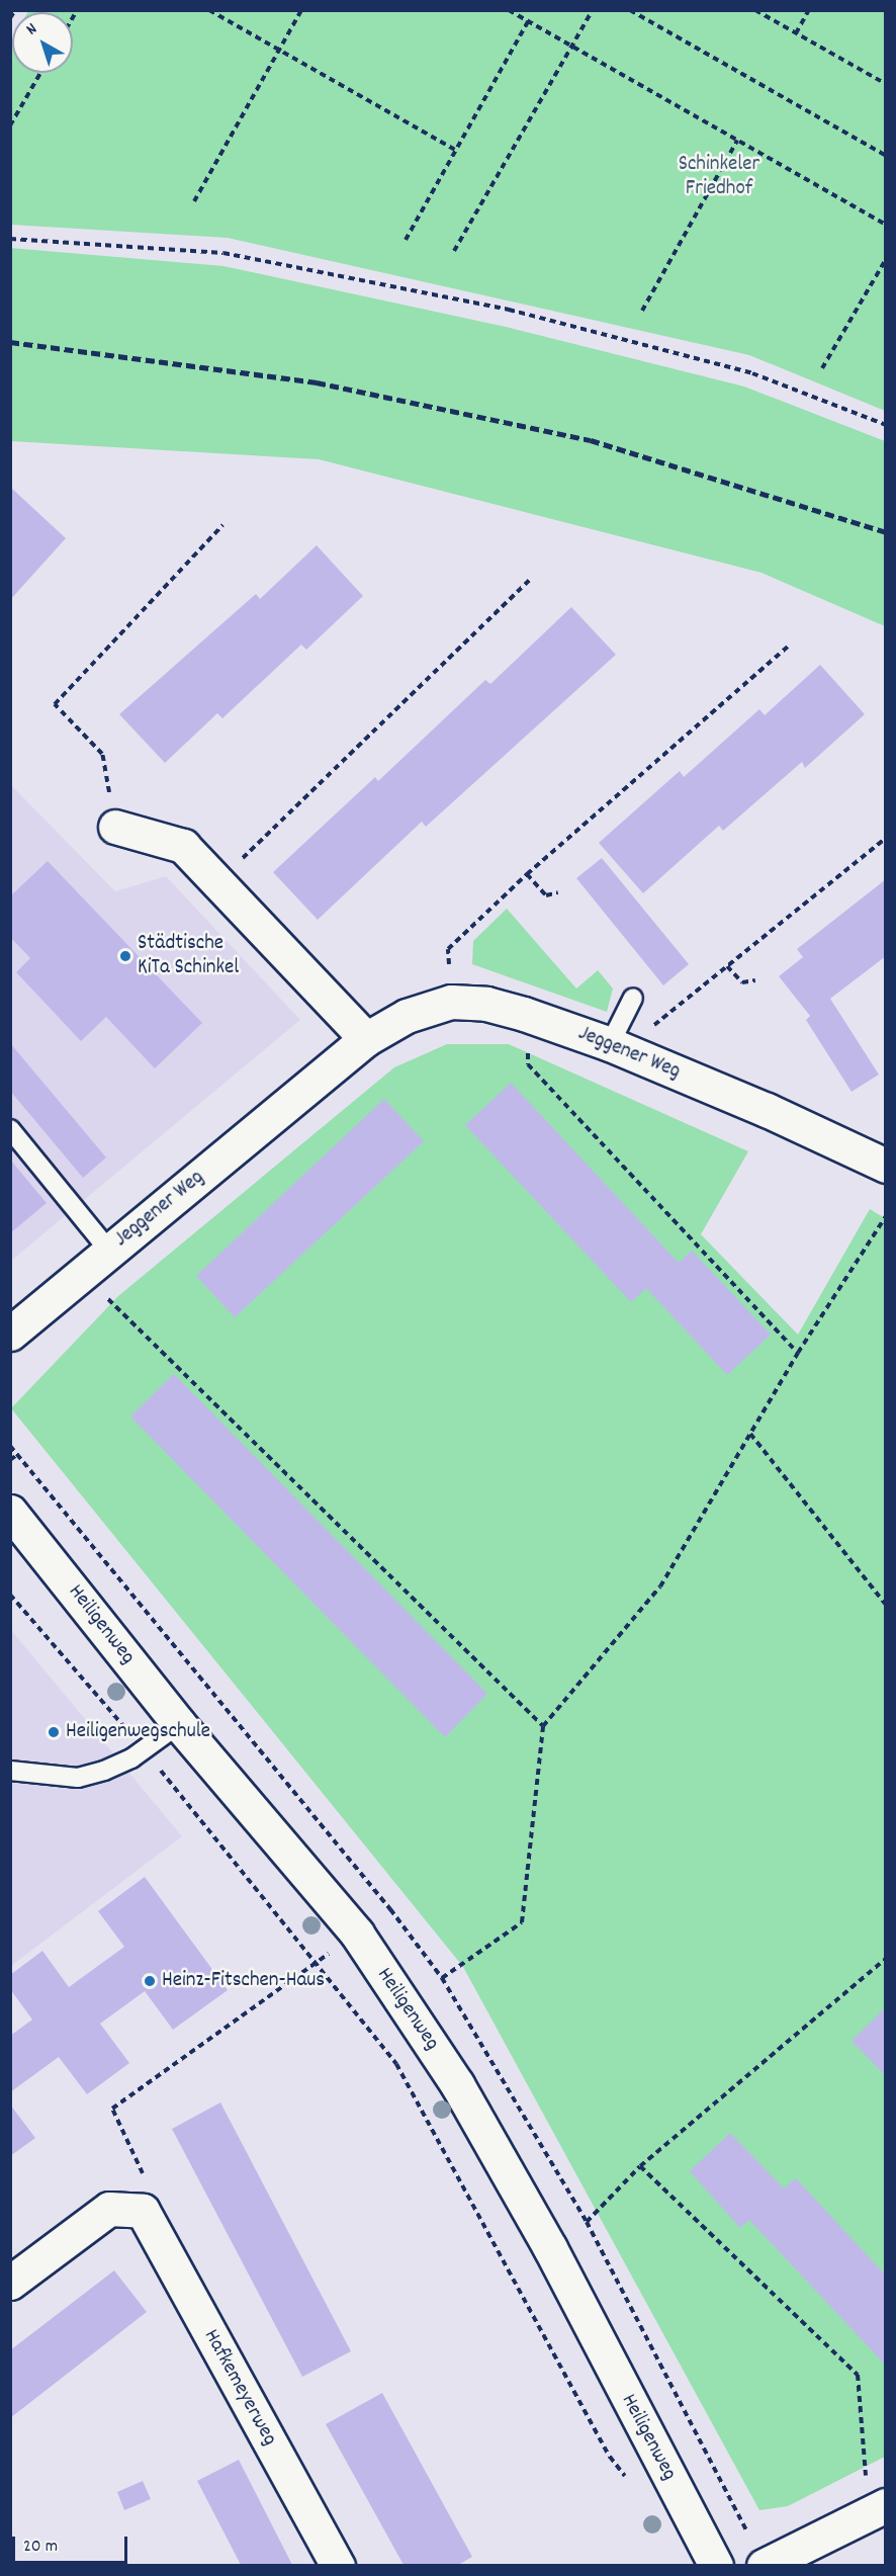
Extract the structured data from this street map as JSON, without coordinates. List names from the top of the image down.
{
  "streets": {
    "street": ["Jeggener Weg", "Heiligenweg", "Hafkemeyerweg"]
  },
  "parks": ["Schinkeler Friedhof"],
  "places": ["Städtische KiTa Schinkel", "Heiligenwegschule", "Heinz-Fitschen-Haus"],
  "scale_bar": "20 m",
  "north": "top left"
}
